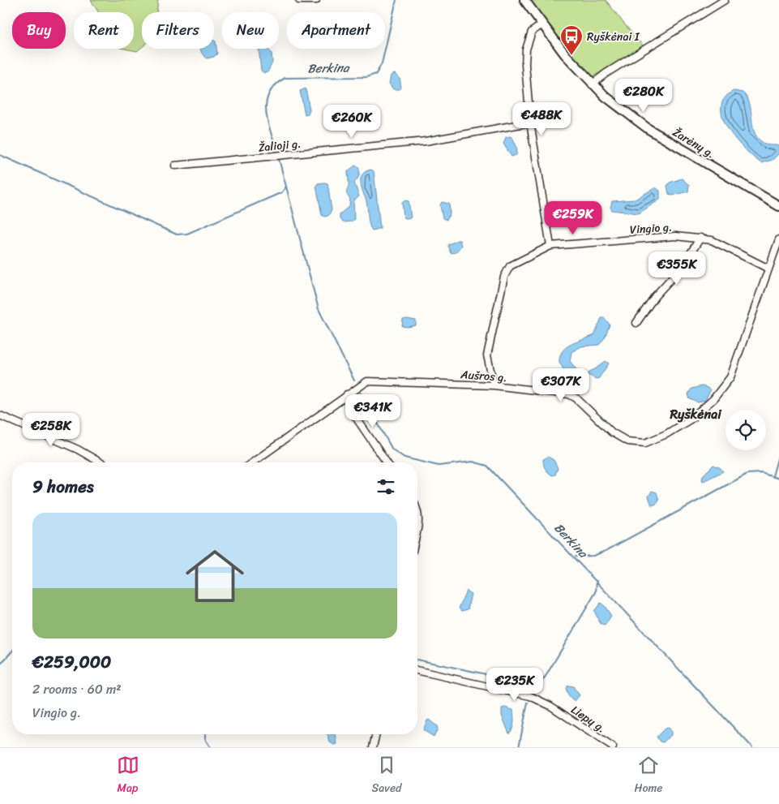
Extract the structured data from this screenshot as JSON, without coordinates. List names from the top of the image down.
{
  "streets": {
    "main road": ["Žarėnų g."],
    "street": [
      "Žalioji g.",
      "Vingio g.",
      "Aušros g.",
      "Liepų g."
    ]
  },
  "crossings": [
    ["Vingio g.", "Aušros g."]
  ],
  "districts": ["Ryškėnai"],
  "water": ["Berkina"],
  "places": {
    "bus stop": ["Ryškėnai I"]
  },
  "page": {
    "chip": [
      "Buy",
      "Rent",
      "Filters",
      "New",
      "Apartment"
    ],
    "price": [
      "€280K",
      "€488K",
      "€260K",
      "€259K",
      "€355K",
      "€307K",
      "€341K",
      "€258K",
      "€235K"
    ],
    "heading": "9 homes",
    "list": [
      {
        "name": "€259,000",
        "note": "2 rooms · 60 m² · Vingio g."
      }
    ],
    "tabs": ["Map", "Saved", "Home"]
  }
}
